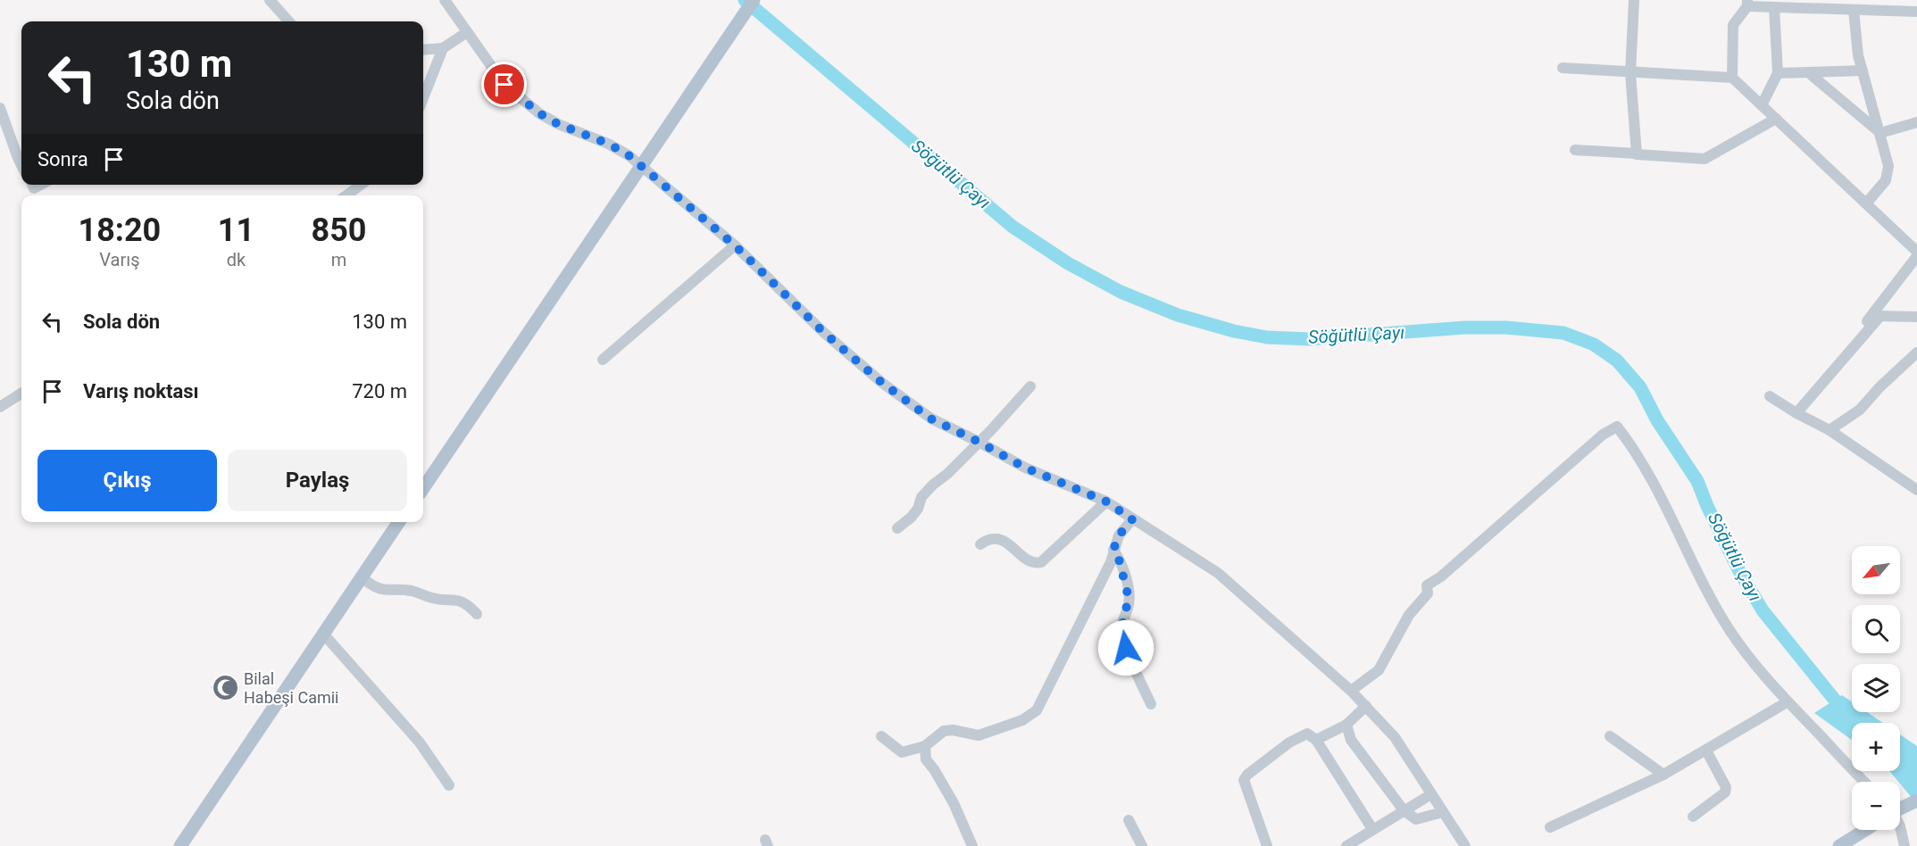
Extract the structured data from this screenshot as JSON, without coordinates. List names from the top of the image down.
{
  "water": ["Söğütlü Çayı"],
  "places": {
    "mosque": ["Bilal Habeşi Camii"]
  },
  "north": "bottom left",
  "page": {
    "turn": ["130 m", "Sola dön"],
    "then": "Sonra",
    "eta": [
      "18:20",
      "Varış",
      "11",
      "dk",
      "850",
      "m"
    ],
    "list": [
      {
        "name": "Sola dön",
        "value": "130 m"
      },
      {
        "name": "Varış noktası",
        "value": "720 m"
      }
    ],
    "buttons": ["Çıkış", "Paylaş"],
    "map_buttons": ["+", "−"]
  }
}
